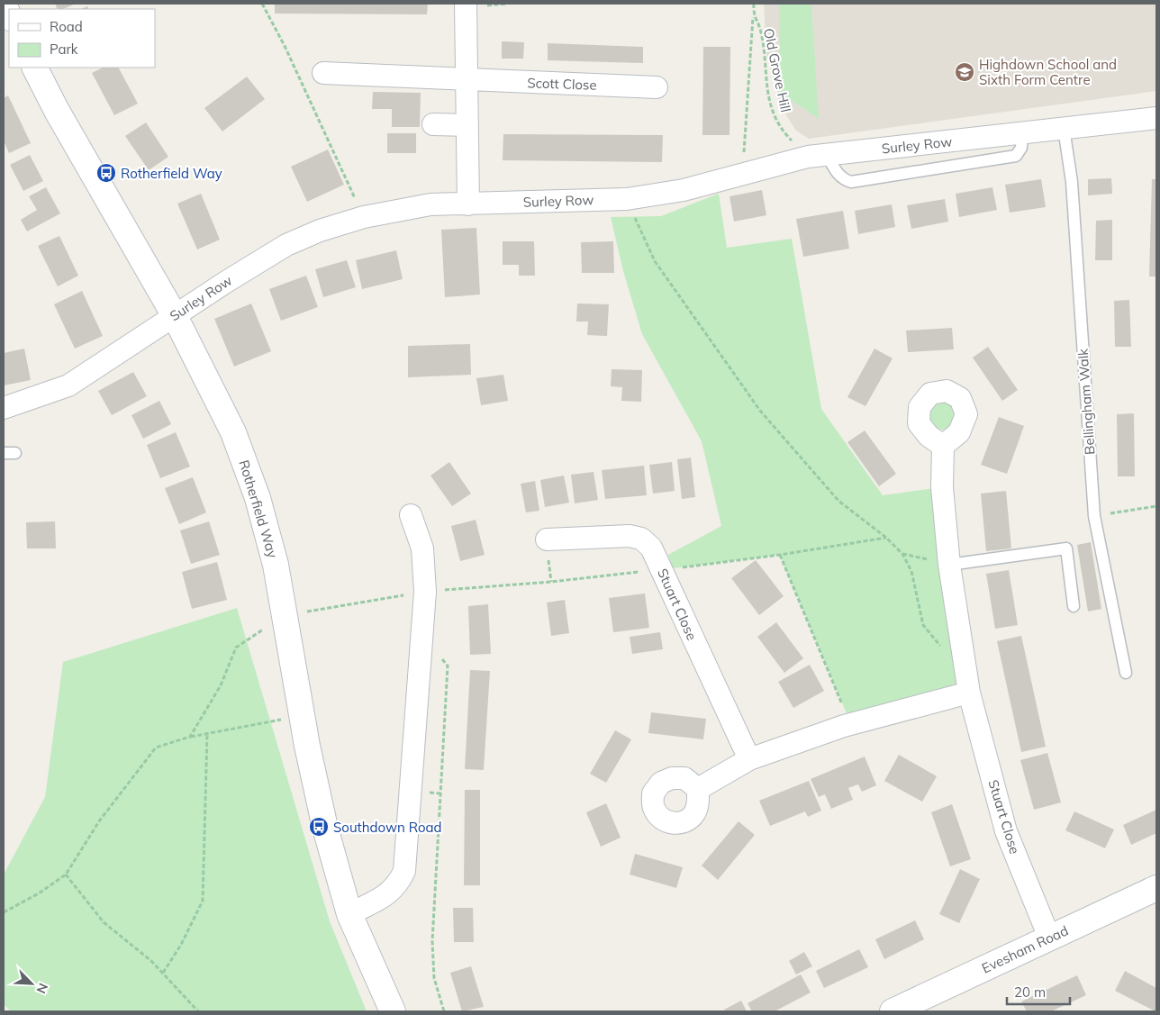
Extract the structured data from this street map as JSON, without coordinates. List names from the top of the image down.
{
  "streets": {
    "street": [
      "Scott Close",
      "Surley Row",
      "Rotherfield Way",
      "Stuart Close",
      "Evesham Road"
    ],
    "lane": ["Bellingham Walk"],
    "path": ["Old Grove Hill"]
  },
  "crossings": [
    ["Old Grove Hill", "Surley Row"],
    ["Surley Row", "Bellingham Walk"],
    ["Surley Row", "Rotherfield Way"],
    ["Stuart Close", "Evesham Road"]
  ],
  "places": {
    "school or university": ["Highdown School and Sixth Form Centre"],
    "bus stop": ["Rotherfield Way", "Southdown Road"]
  },
  "legend": ["Road", "Park"],
  "scale_bar": "20 m",
  "north": "bottom right"
}
